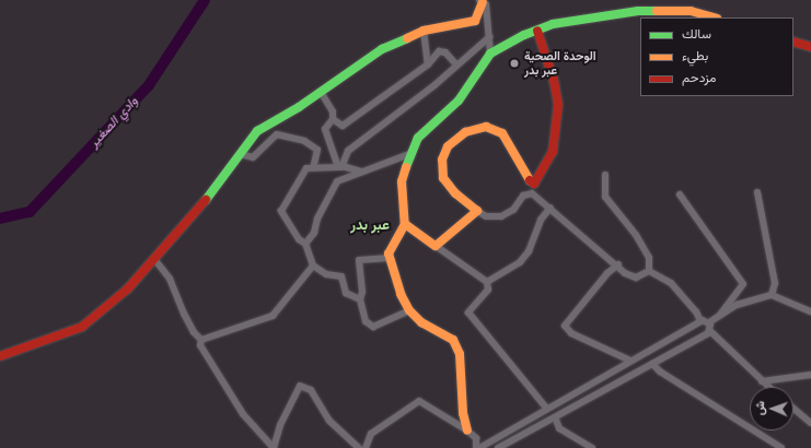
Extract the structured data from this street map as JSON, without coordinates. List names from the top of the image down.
{
  "districts": ["عبر بدر"],
  "water": ["وادي الصغير"],
  "places": ["الوحدة الصحية عبر بدر"],
  "legend": ["سالك", "بطيء", "مزدحم"],
  "north": "left"
}
